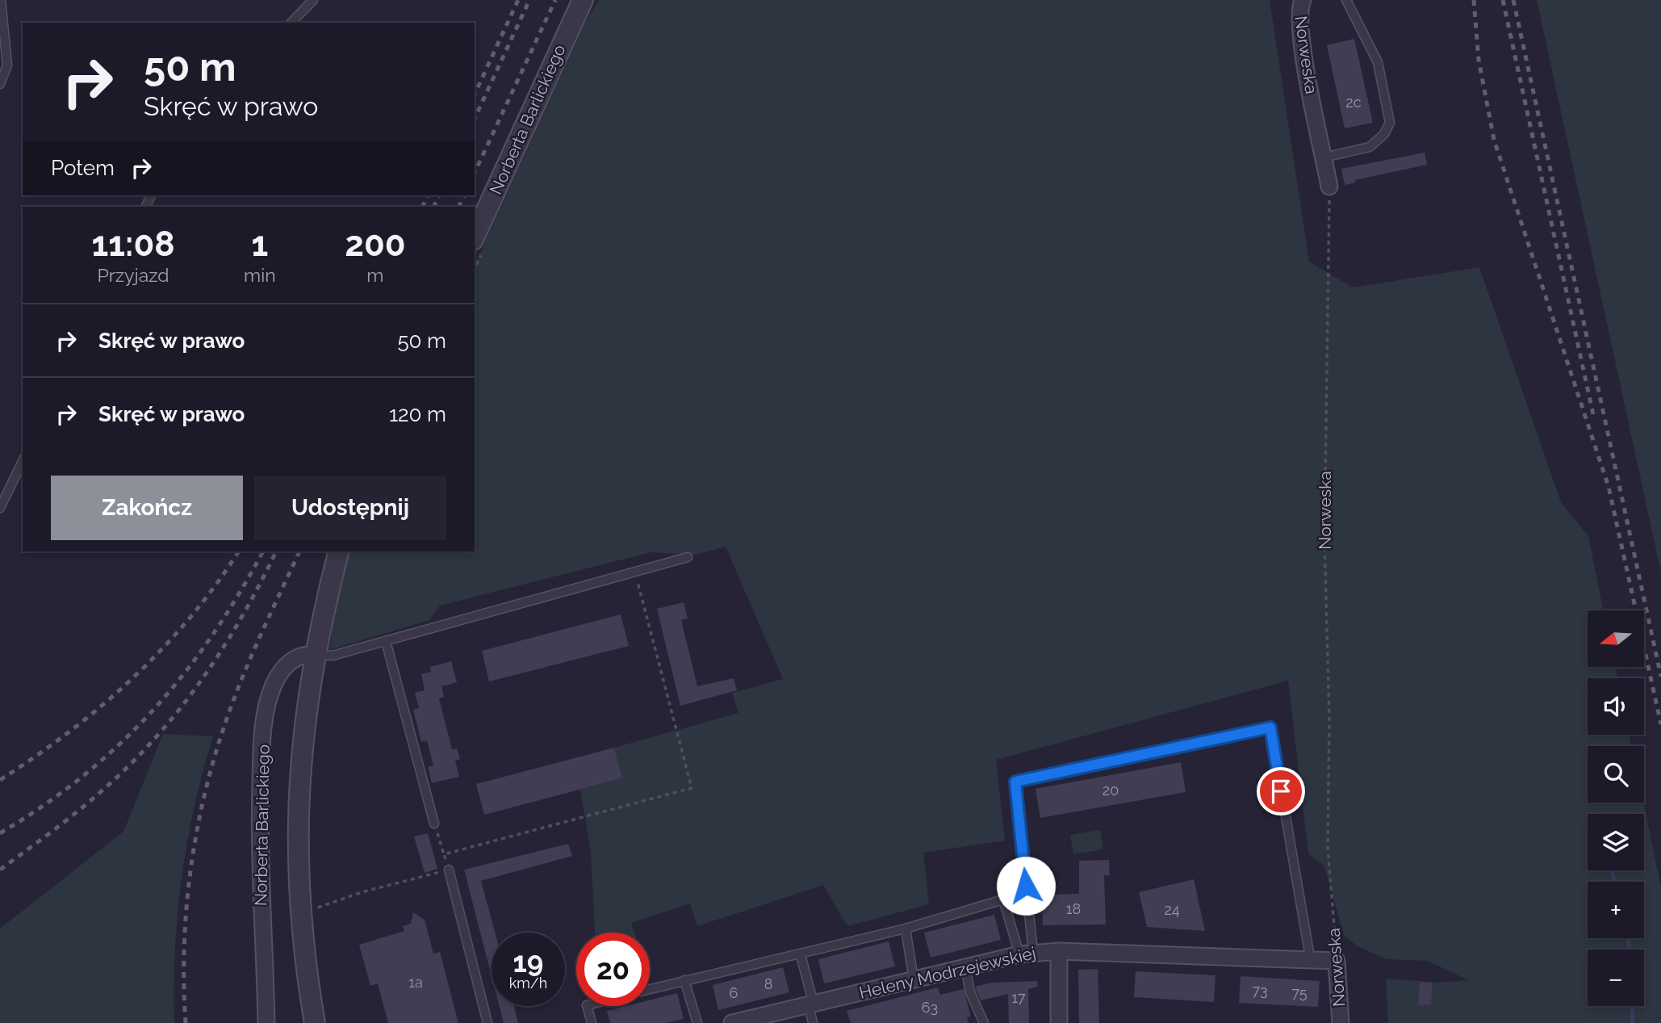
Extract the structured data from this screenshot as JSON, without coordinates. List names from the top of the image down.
{
  "streets": {
    "street": ["Norweska", "Norberta Barlickiego", "Heleny Modrzejewskiej"]
  },
  "crossings": [
    ["Norweska", "Heleny Modrzejewskiej"]
  ],
  "house_numbers": [
    "2c",
    "20",
    "18",
    "24",
    "1a",
    "8",
    "73",
    "6",
    "75",
    "17",
    "63"
  ],
  "north": "left",
  "page": {
    "turn": ["50 m", "Skręć w prawo"],
    "then": "Potem",
    "eta": [
      "11:08",
      "Przyjazd",
      "1",
      "min",
      "200",
      "m"
    ],
    "list": [
      {
        "name": "Skręć w prawo",
        "value": "50 m"
      },
      {
        "name": "Skręć w prawo",
        "value": "120 m"
      }
    ],
    "buttons": ["Zakończ", "Udostępnij"],
    "map_buttons": ["+", "−"],
    "speed": "19 km/h",
    "limit": "20"
  }
}
